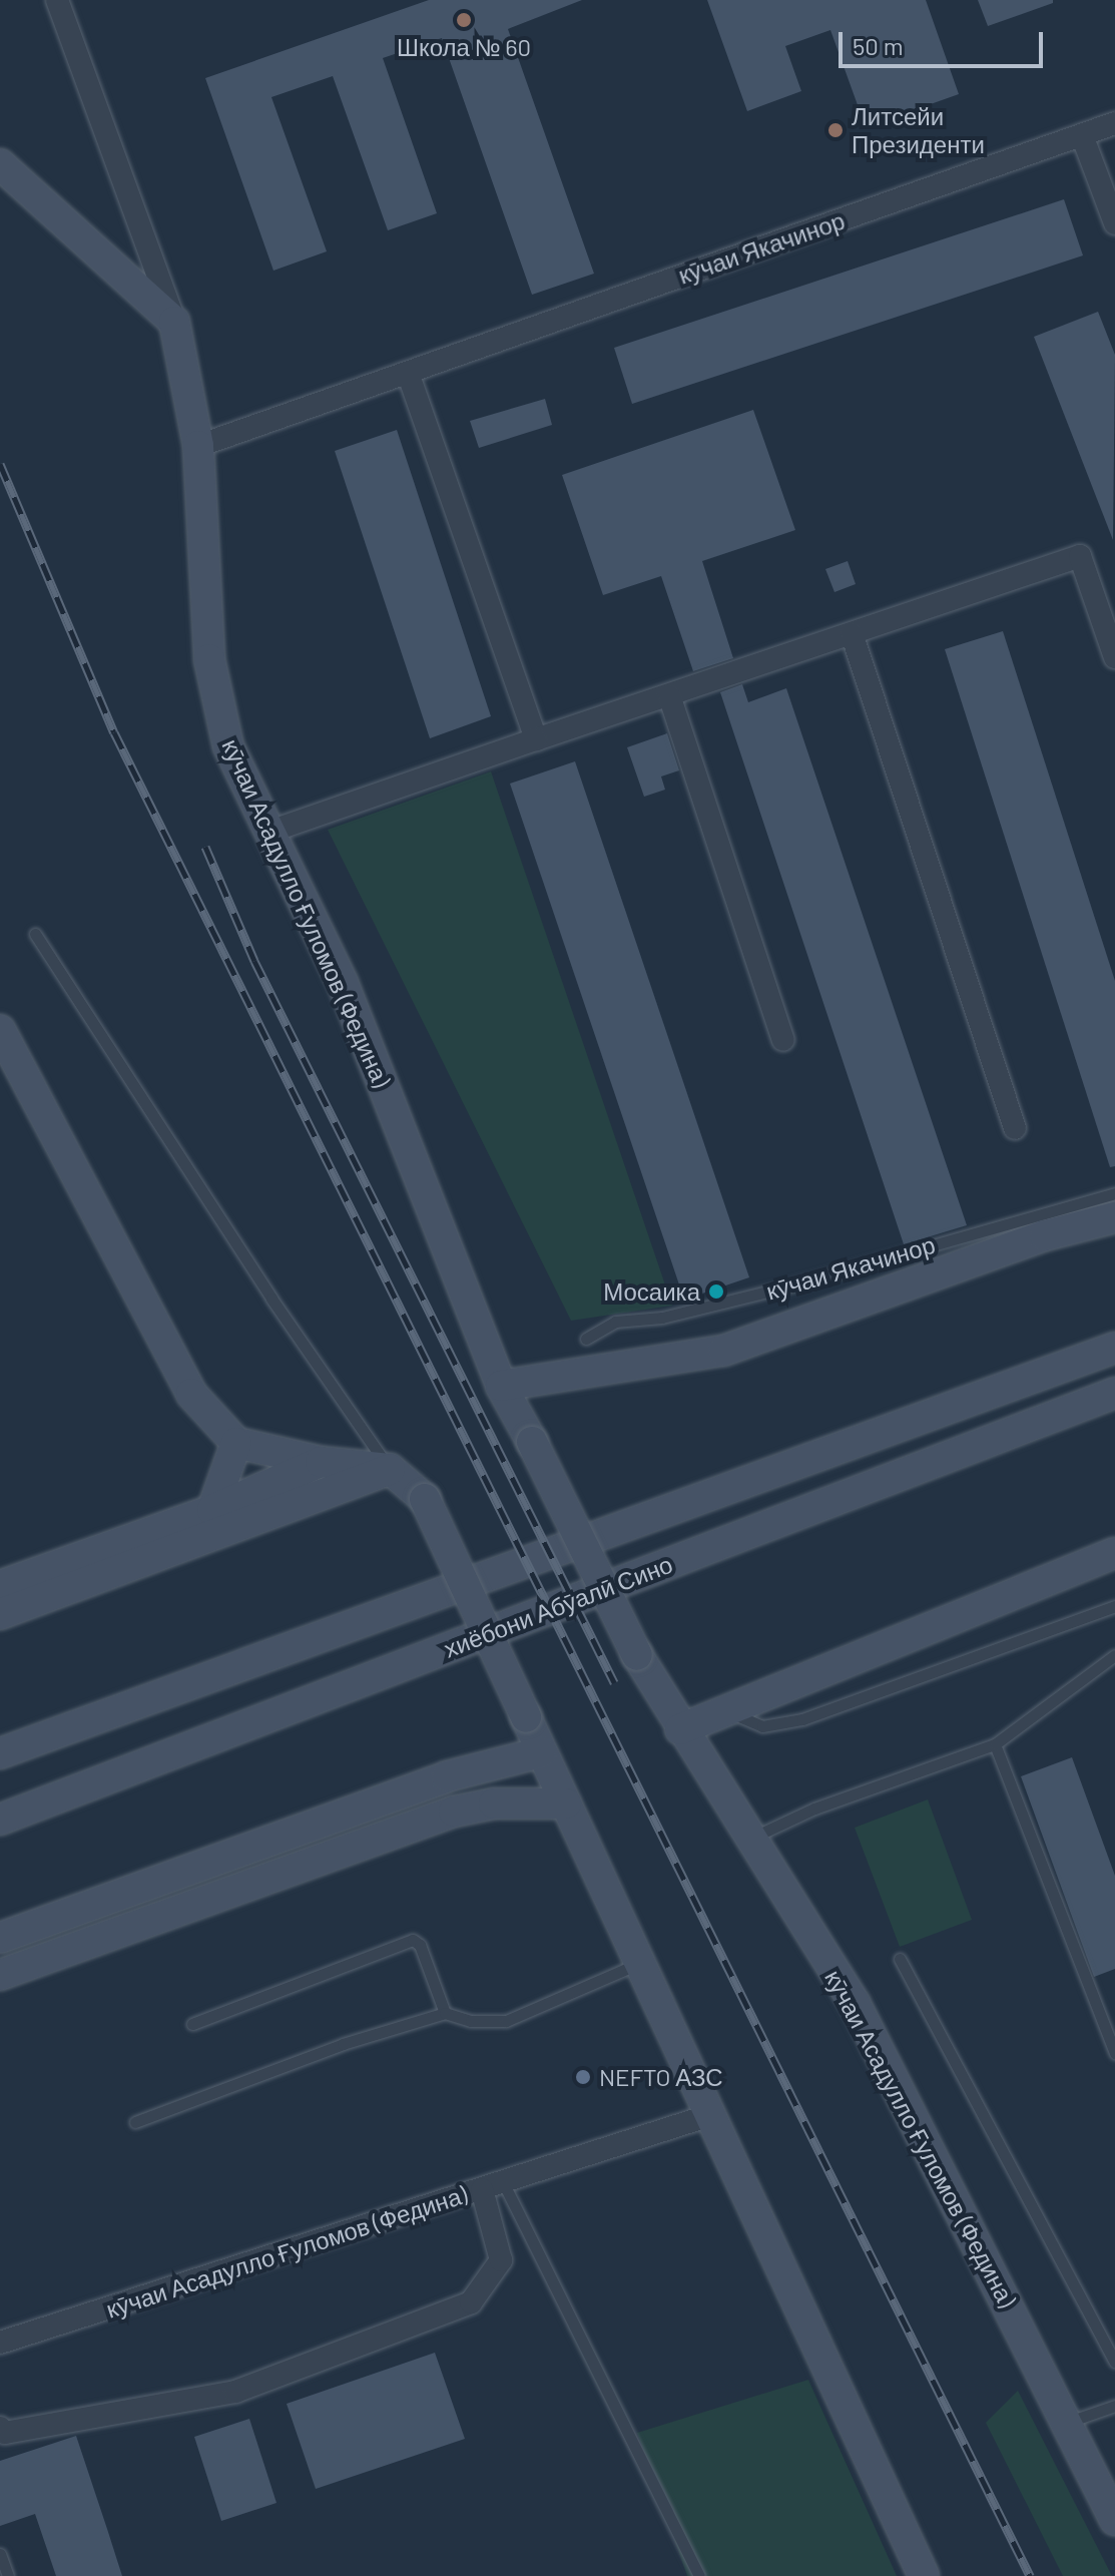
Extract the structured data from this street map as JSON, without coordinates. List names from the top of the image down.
{
  "streets": {
    "main road": ["кӯчаи Асадулло Ғуломов (Федина)", "хиёбони Абӯалӣ Сино"],
    "street": ["кӯчаи Якачинор"]
  },
  "crossings": [
    ["кӯчаи Якачинор", "кӯчаи Асадулло Ғуломов (Федина)"]
  ],
  "places": [
    "Школа № 60",
    "Литсейи Президенти",
    "Мосаика",
    "NEFTO АЗС"
  ],
  "scale_bar": "50 m"
}
